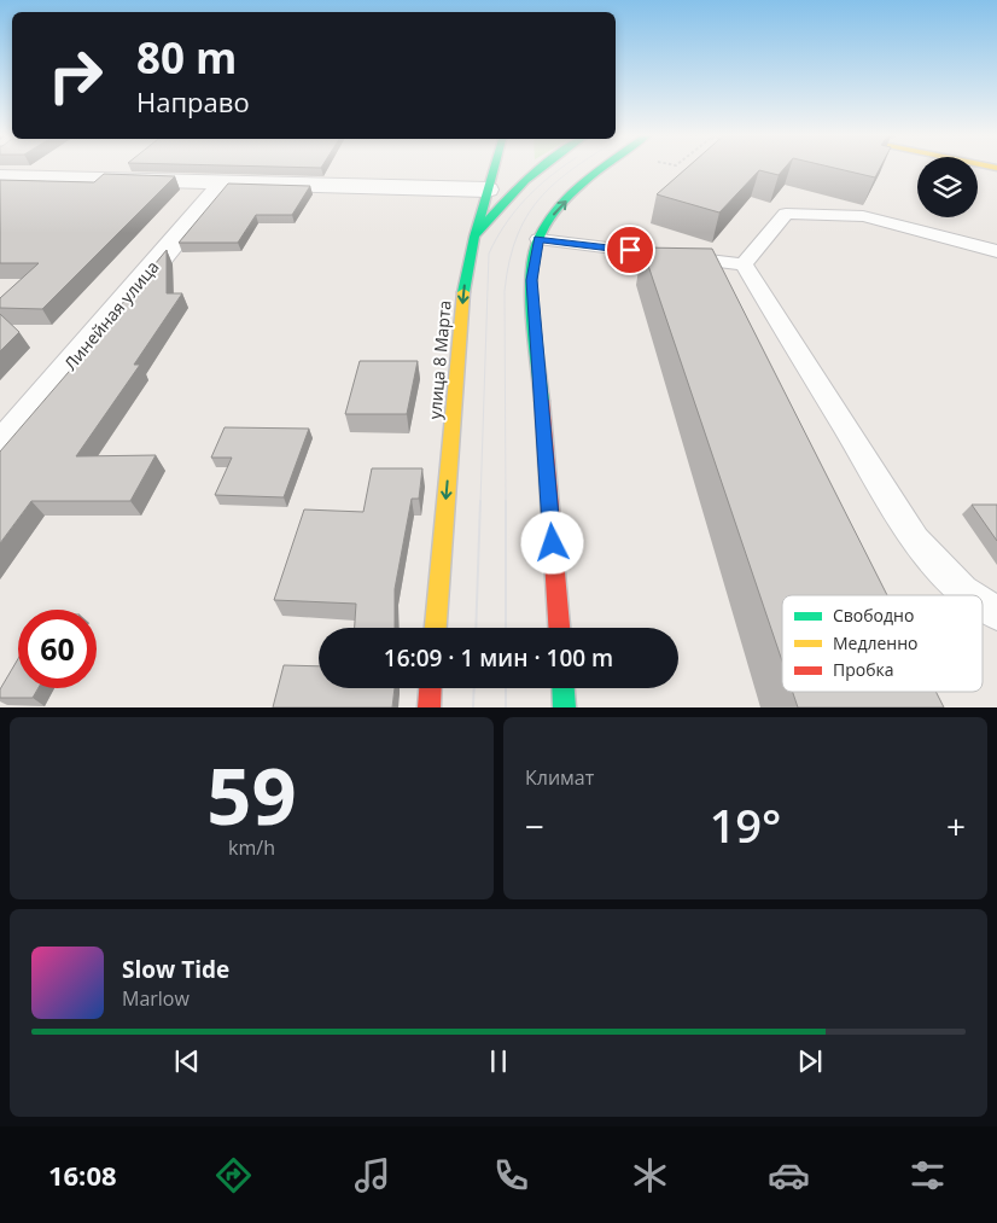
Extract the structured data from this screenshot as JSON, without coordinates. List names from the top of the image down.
{
  "streets": {
    "main road": ["улица 8 Марта"],
    "street": ["Линейная улица"]
  },
  "legend": ["Свободно", "Медленно", "Пробка"],
  "page": {
    "turn": ["80 m", "Направо"],
    "limit": "60",
    "trip": "16:09 · 1 мин · 100 m",
    "tile": [
      ["59", "km/h"],
      "Климат"
    ],
    "heat": ["−", "19°", "+"],
    "song": ["Slow Tide", "Marlow"],
    "tabs": "16:08"
  }
}
